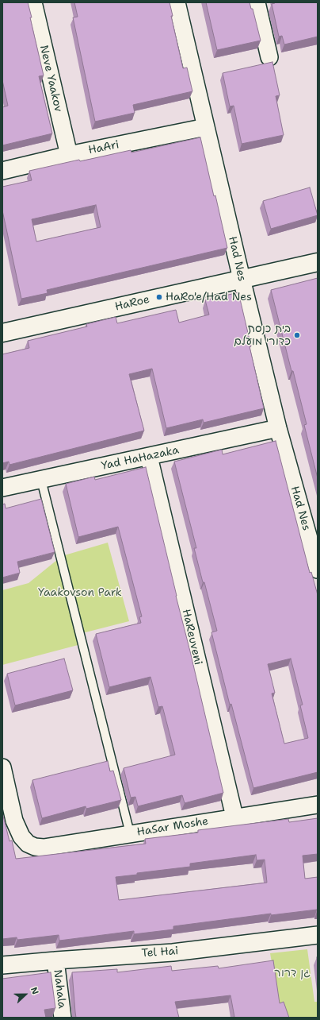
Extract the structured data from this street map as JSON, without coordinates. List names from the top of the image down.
{
  "streets": {
    "street": [
      "Neve Yaakov",
      "HaAri",
      "Had Nes",
      "HaRoe",
      "Yad HaHazaka",
      "HaReuveni",
      "HaSar Moshe",
      "Tel Hai",
      "Nahala"
    ]
  },
  "crossings": [
    ["Neve Yaakov", "HaAri"],
    ["HaAri", "Had Nes"],
    ["Had Nes", "HaRoe"],
    ["Had Nes", "Yad HaHazaka"],
    ["Yad HaHazaka", "HaReuveni"],
    ["HaReuveni", "HaSar Moshe"],
    ["Tel Hai", "Nahala"]
  ],
  "parks": ["Yaakovson Park", "גן דרור"],
  "places": ["HaRo'e/Had Nes", "בית כנסת כדורי מועלם"],
  "north": "right"
}
